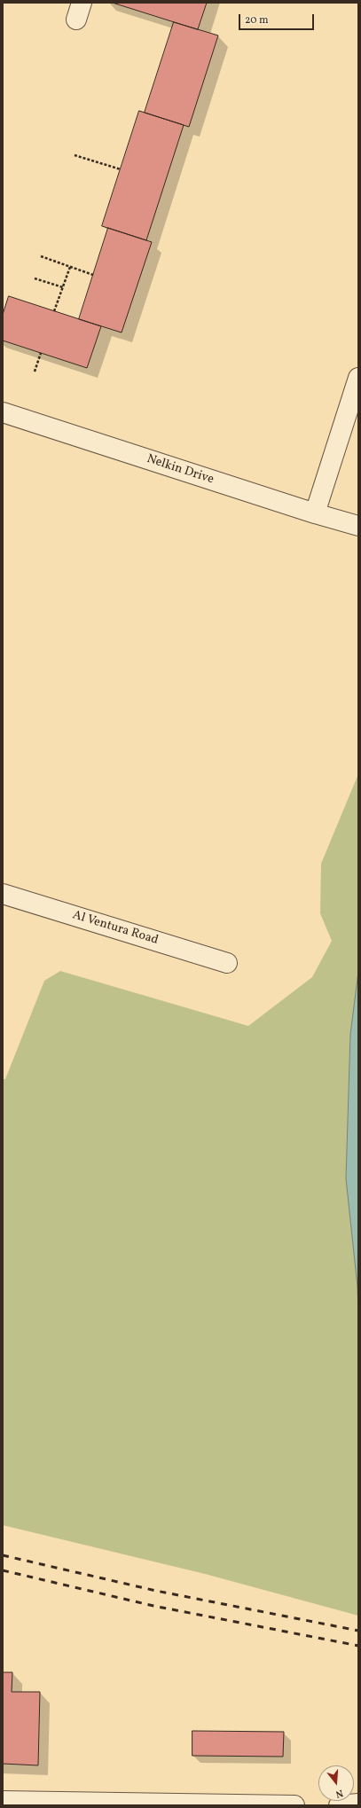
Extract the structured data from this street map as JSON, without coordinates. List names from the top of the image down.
{
  "streets": {
    "street": ["Nelkin Drive", "Al Ventura Road"]
  },
  "scale_bar": "20 m",
  "north": "bottom"
}
